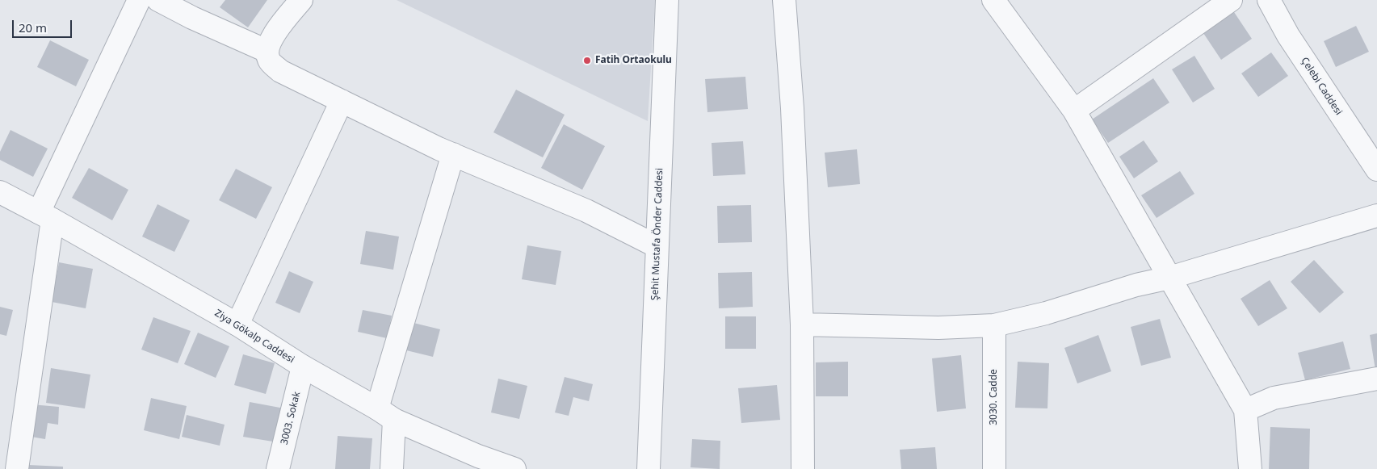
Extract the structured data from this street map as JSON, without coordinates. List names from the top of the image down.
{
  "streets": {
    "street": [
      "Çelebi Caddesi",
      "Şehit Mustafa Önder Caddesi",
      "Ziya Gökalp Caddesi",
      "3030. Cadde",
      "3003. Sokak"
    ]
  },
  "crossings": [
    ["Ziya Gökalp Caddesi", "3003. Sokak"]
  ],
  "places": ["Fatih Ortaokulu"],
  "scale_bar": "20 m"
}
